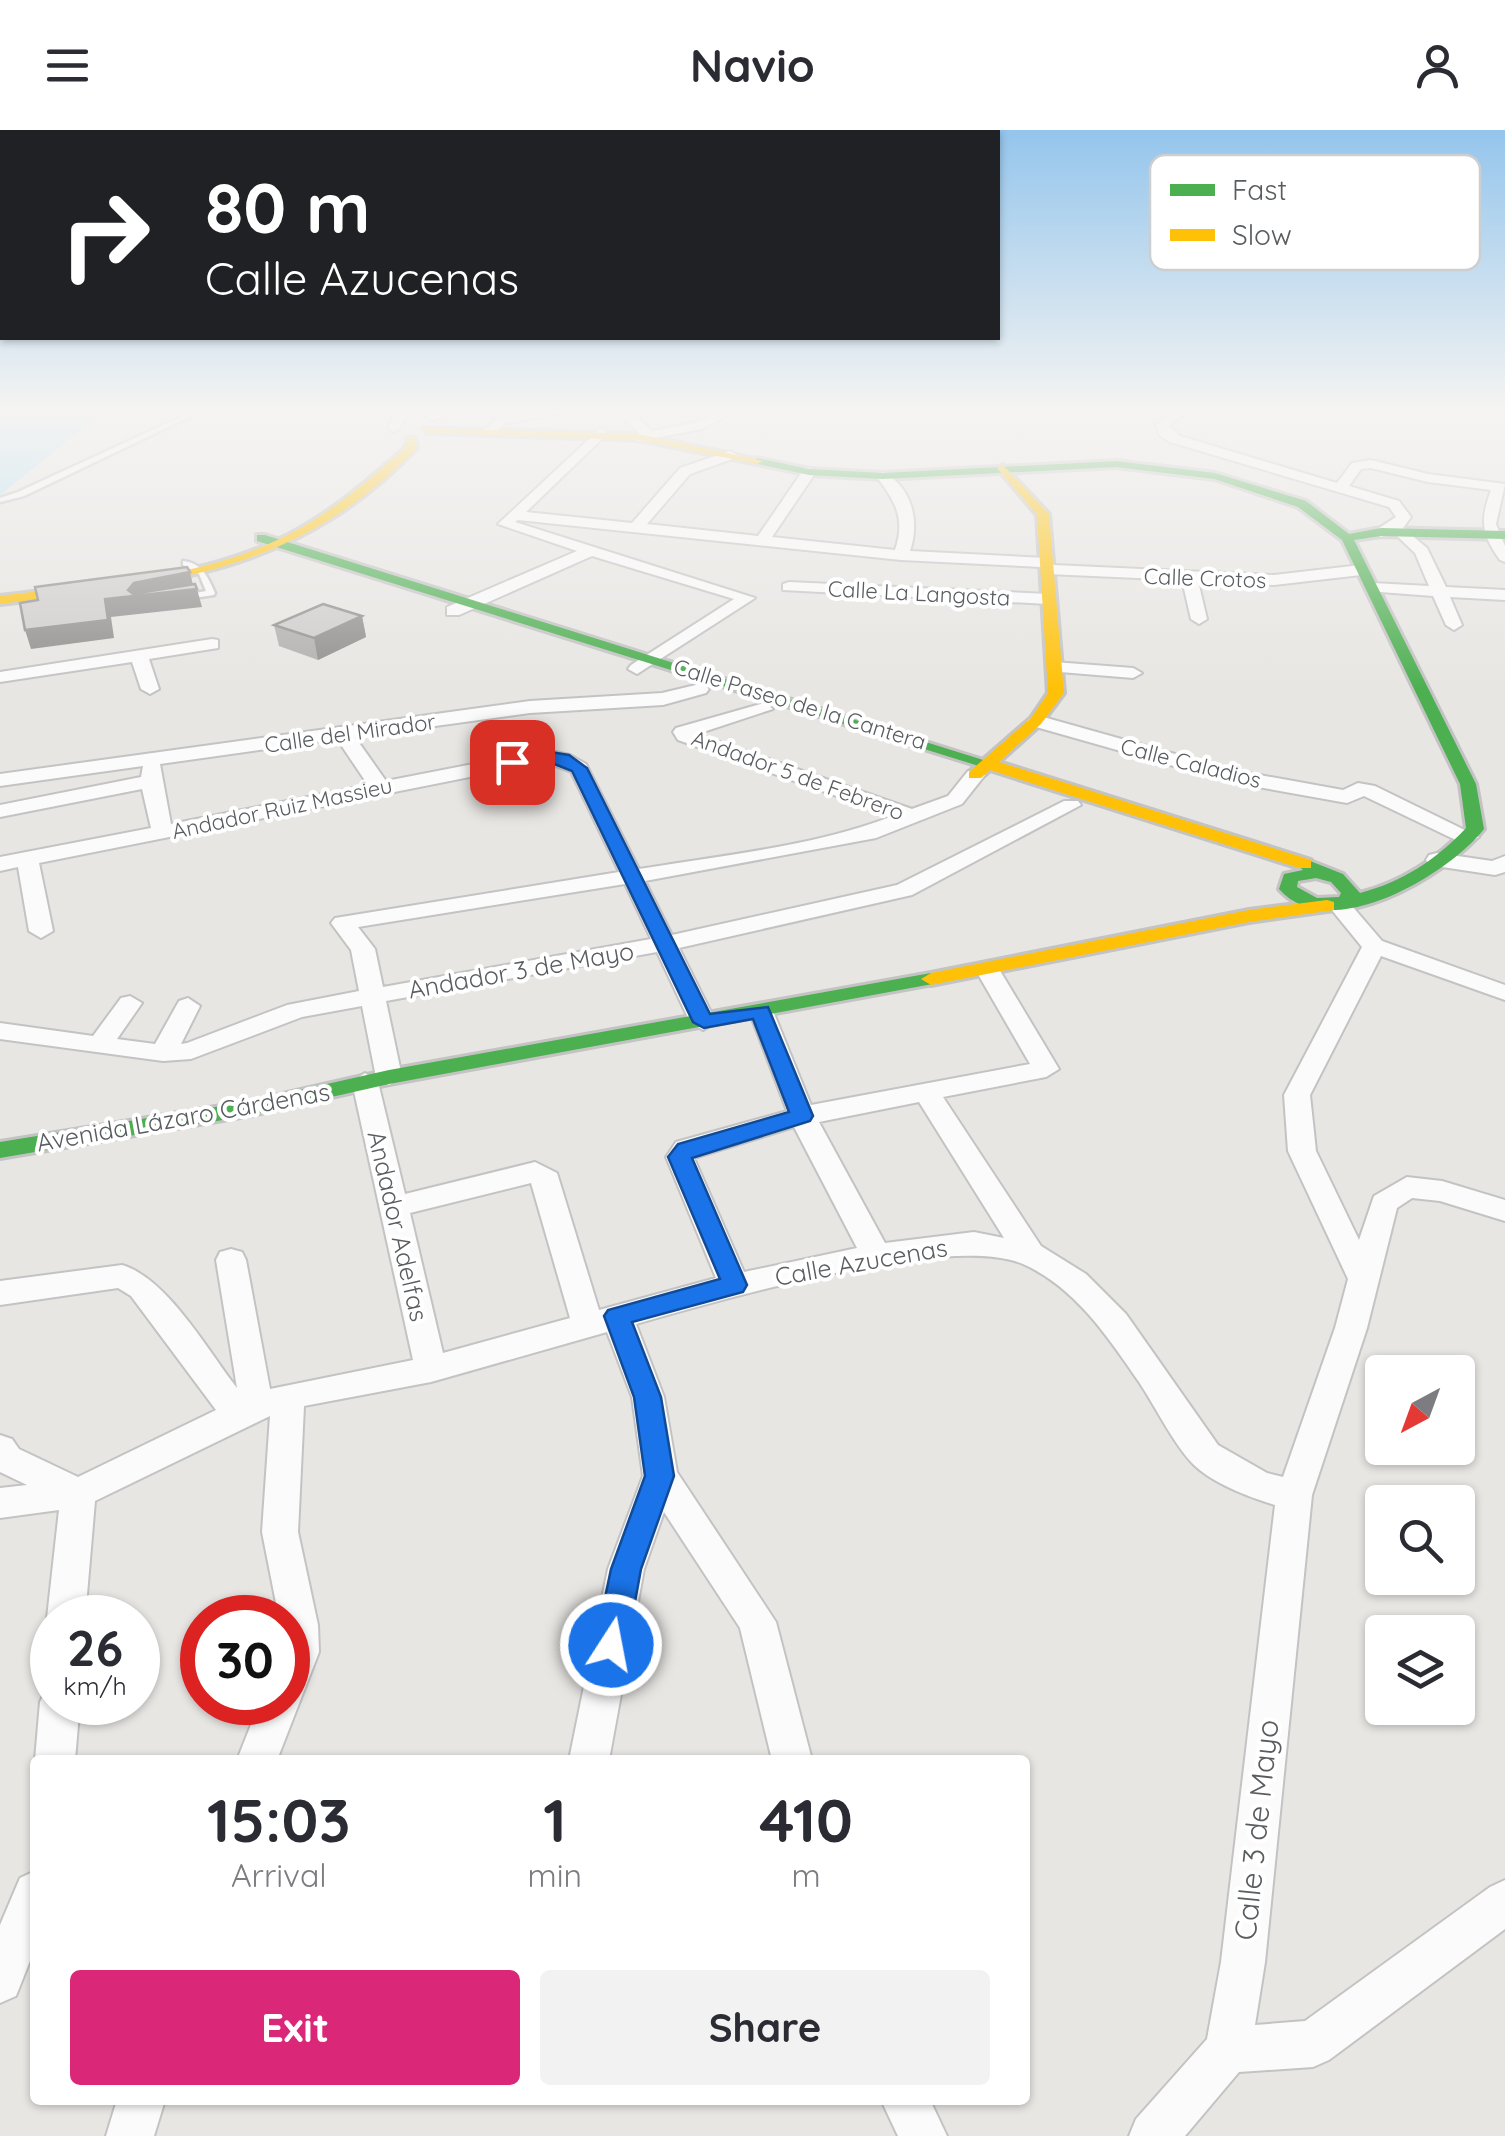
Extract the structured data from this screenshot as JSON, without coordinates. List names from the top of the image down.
{
  "streets": {
    "street": [
      "Calle Crotos",
      "Calle La Langosta",
      "Calle Paseo de la Cantera",
      "Calle del Mirador",
      "Calle Caladios",
      "Andador 5 de Febrero",
      "Andador Ruiz Massieu",
      "Andador 3 de Mayo",
      "Avenida Lázaro Cárdenas",
      "Andador Adelfas",
      "Calle Azucenas",
      "Calle 3 de Mayo"
    ]
  },
  "crossings": [
    ["Calle Paseo de la Cantera", "Calle del Mirador"],
    ["Calle Paseo de la Cantera", "Andador 5 de Febrero"],
    ["Calle Paseo de la Cantera", "Andador 3 de Mayo"],
    ["Calle Paseo de la Cantera", "Avenida Lázaro Cárdenas"],
    ["Calle Caladios", "Avenida Lázaro Cárdenas"],
    ["Andador Ruiz Massieu", "Andador Adelfas"],
    ["Andador 3 de Mayo", "Andador Adelfas"],
    ["Avenida Lázaro Cárdenas", "Andador Adelfas"],
    ["Andador Adelfas", "Calle Azucenas"],
    ["Calle Azucenas", "Calle 3 de Mayo"]
  ],
  "legend": ["Fast", "Slow"],
  "north": "bottom left",
  "page": {
    "header": "Navio",
    "turn": ["80 m", "Calle Azucenas"],
    "speed": "26 km/h",
    "limit": "30",
    "eta": [
      "15:03",
      "Arrival",
      "1",
      "min",
      "410",
      "m"
    ],
    "buttons": ["Exit", "Share"]
  }
}
